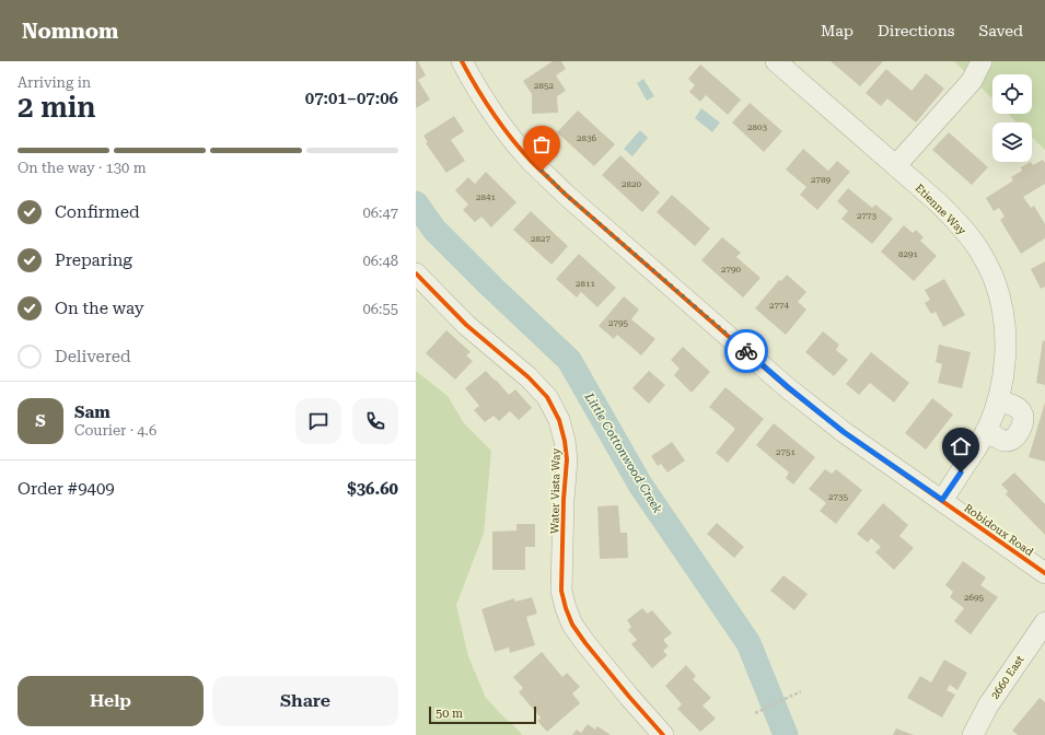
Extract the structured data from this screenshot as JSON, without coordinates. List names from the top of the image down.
{
  "streets": {
    "street": [
      "Etienne Way",
      "Water Vista Way",
      "Robidoux Road",
      "2660 East"
    ]
  },
  "crossings": [
    ["Etienne Way", "Robidoux Road"]
  ],
  "water": ["Little Cottonwood Creek"],
  "house_numbers": [
    "2852",
    "2803",
    "2836",
    "2789",
    "2820",
    "2841",
    "2773",
    "2827",
    "8291",
    "2790",
    "2811",
    "2774",
    "2795",
    "2751",
    "2735",
    "2695"
  ],
  "scale_bar": "50 m",
  "page": {
    "header": "Nomnom",
    "nav": ["Map", "Directions", "Saved"],
    "heading": ["2 min", "Arriving in", "07:01–07:06"],
    "panel": [
      "Sam",
      "Courier · 4.6",
      "Order #9409",
      "$36.60"
    ],
    "bar": "On the way · 130 m",
    "list": [
      ["Confirmed", "06:47"],
      ["Preparing", "06:48"],
      ["On the way", "06:55"],
      "Delivered"
    ],
    "round": "S",
    "buttons": ["Help", "Share"],
    "scale": "50 m"
  }
}
